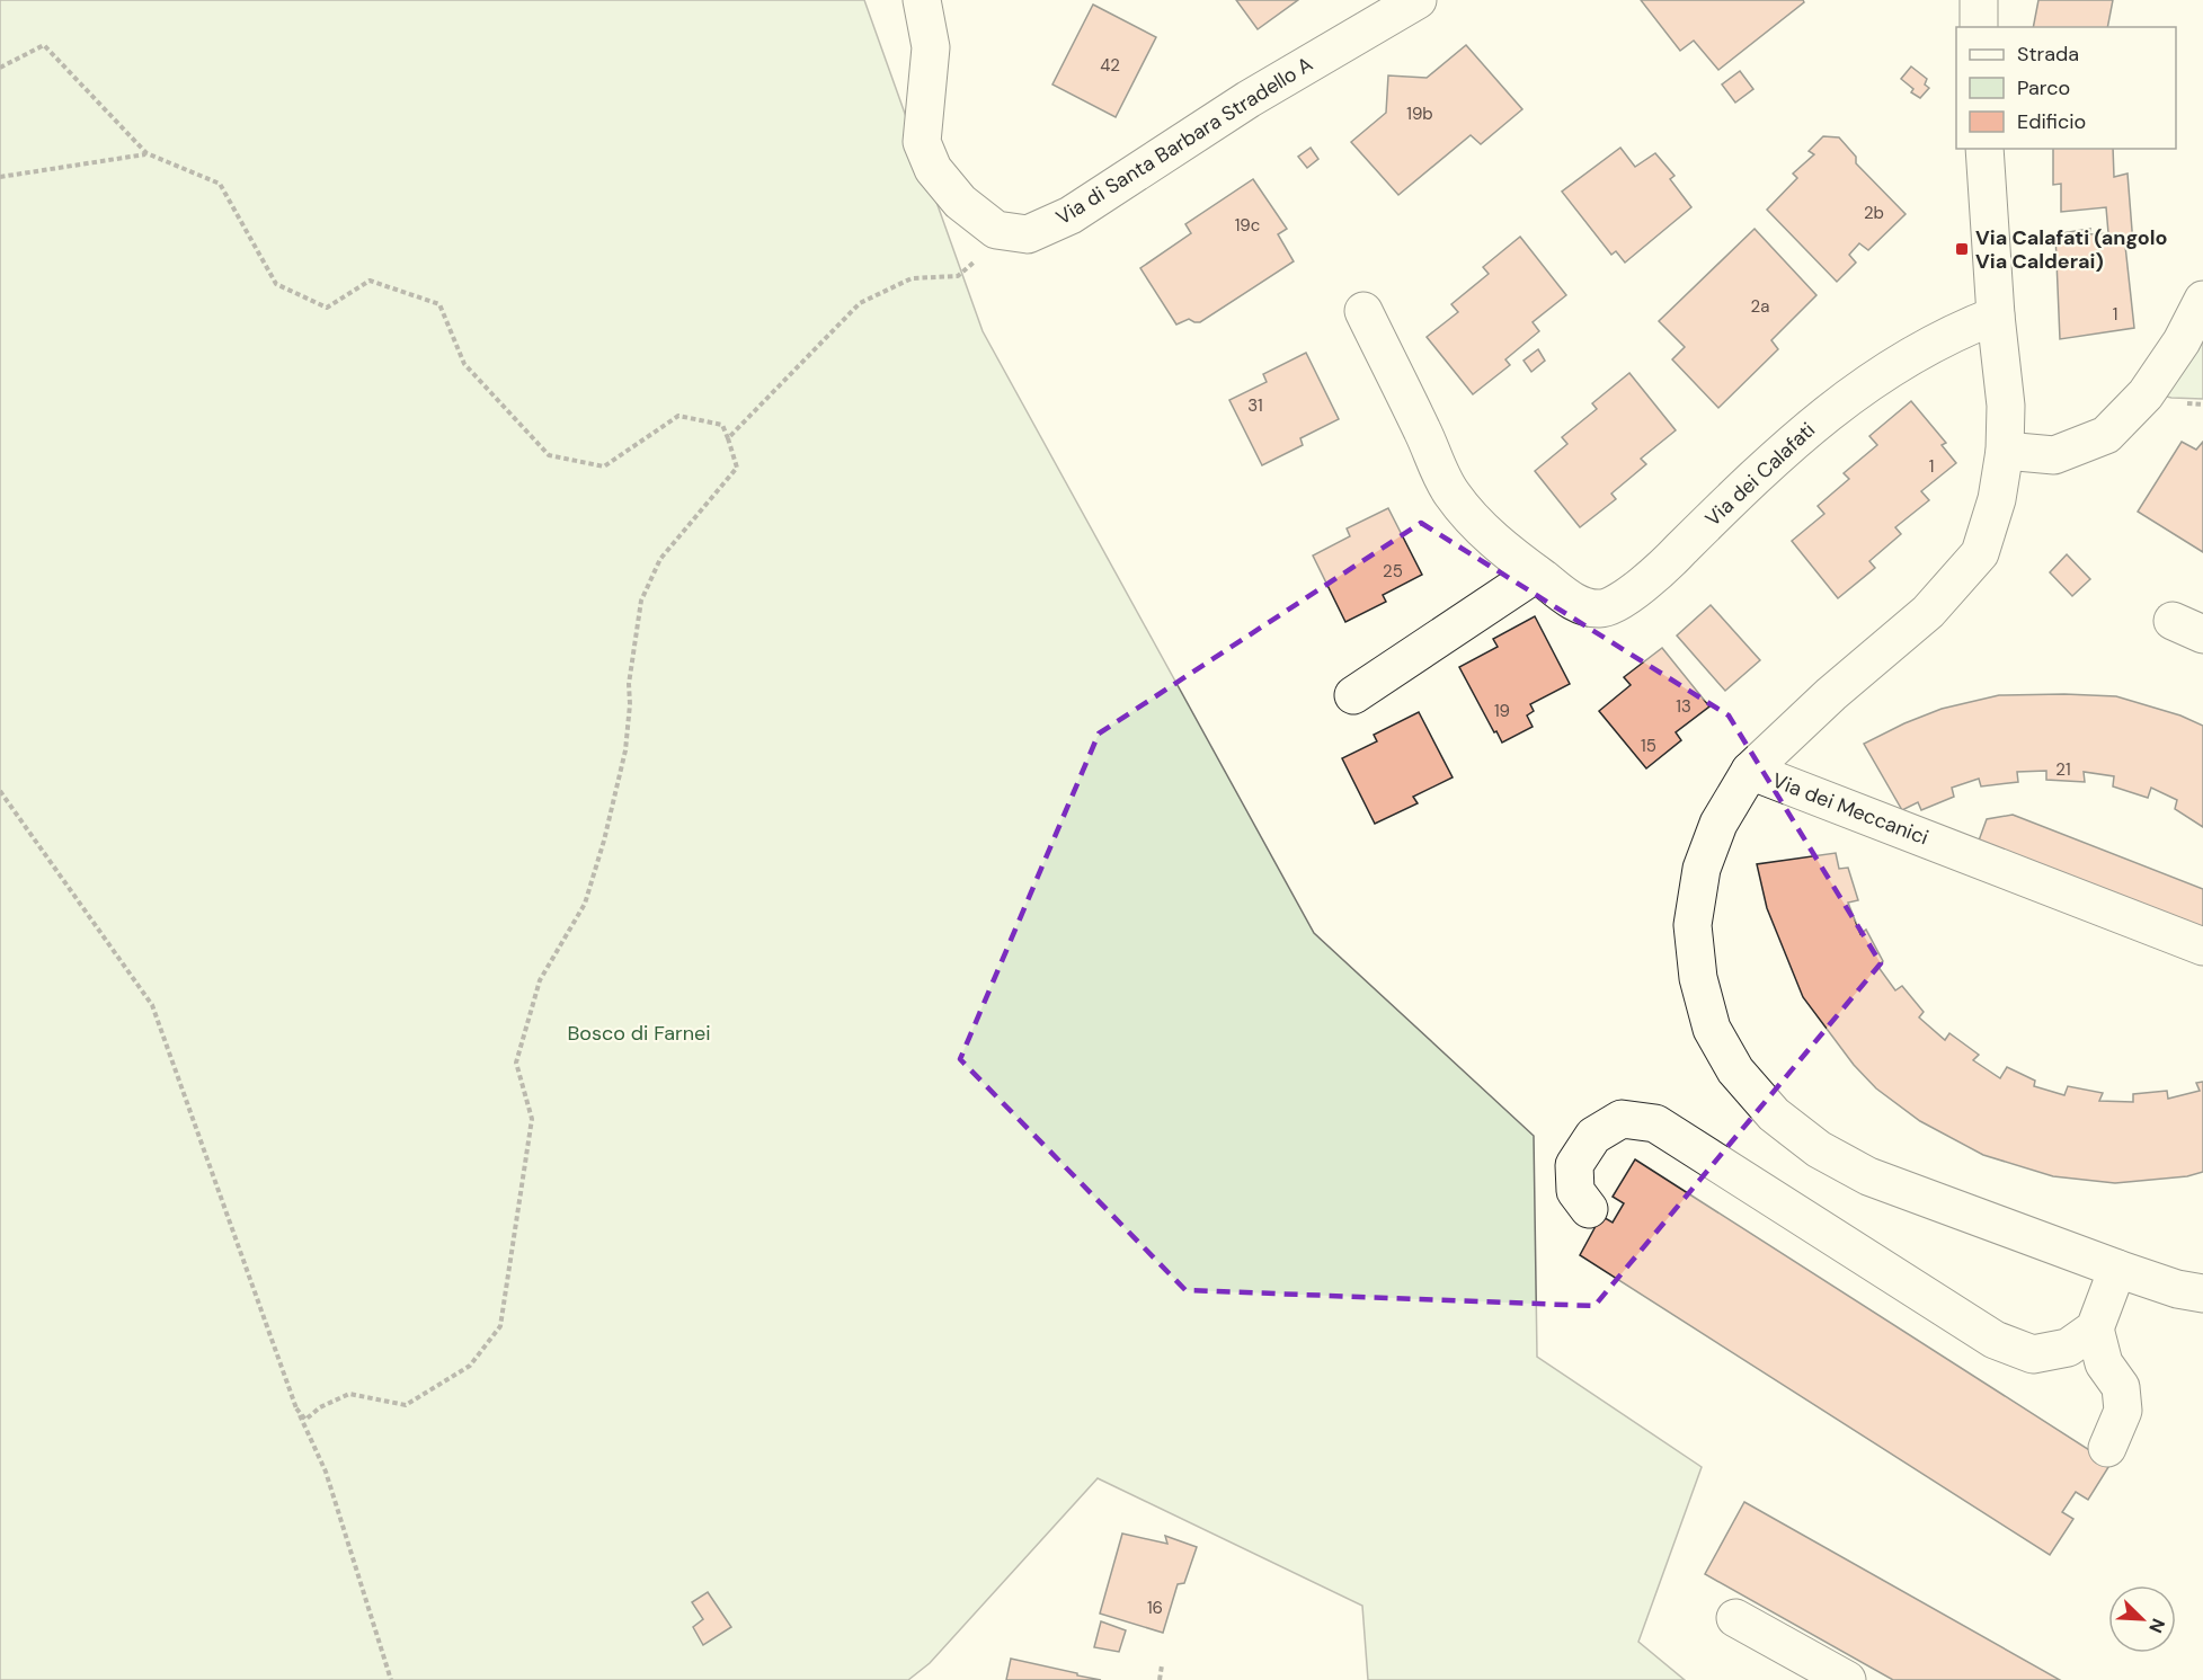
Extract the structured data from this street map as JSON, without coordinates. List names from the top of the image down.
{
  "streets": {
    "street": ["Via di Santa Barbara Stradello A", "Via dei Calafati", "Via dei Meccanici"]
  },
  "parks": ["Bosco di Farnei"],
  "places": {
    "transit": ["Via Calafati (angolo Via Calderai)"]
  },
  "house_numbers": [
    "42",
    "19b",
    "2b",
    "19c",
    "2a",
    "1",
    "31",
    "1",
    "25",
    "13",
    "19",
    "15",
    "21",
    "16"
  ],
  "legend": ["Strada", "Parco", "Edificio"],
  "north": "bottom right"
}
